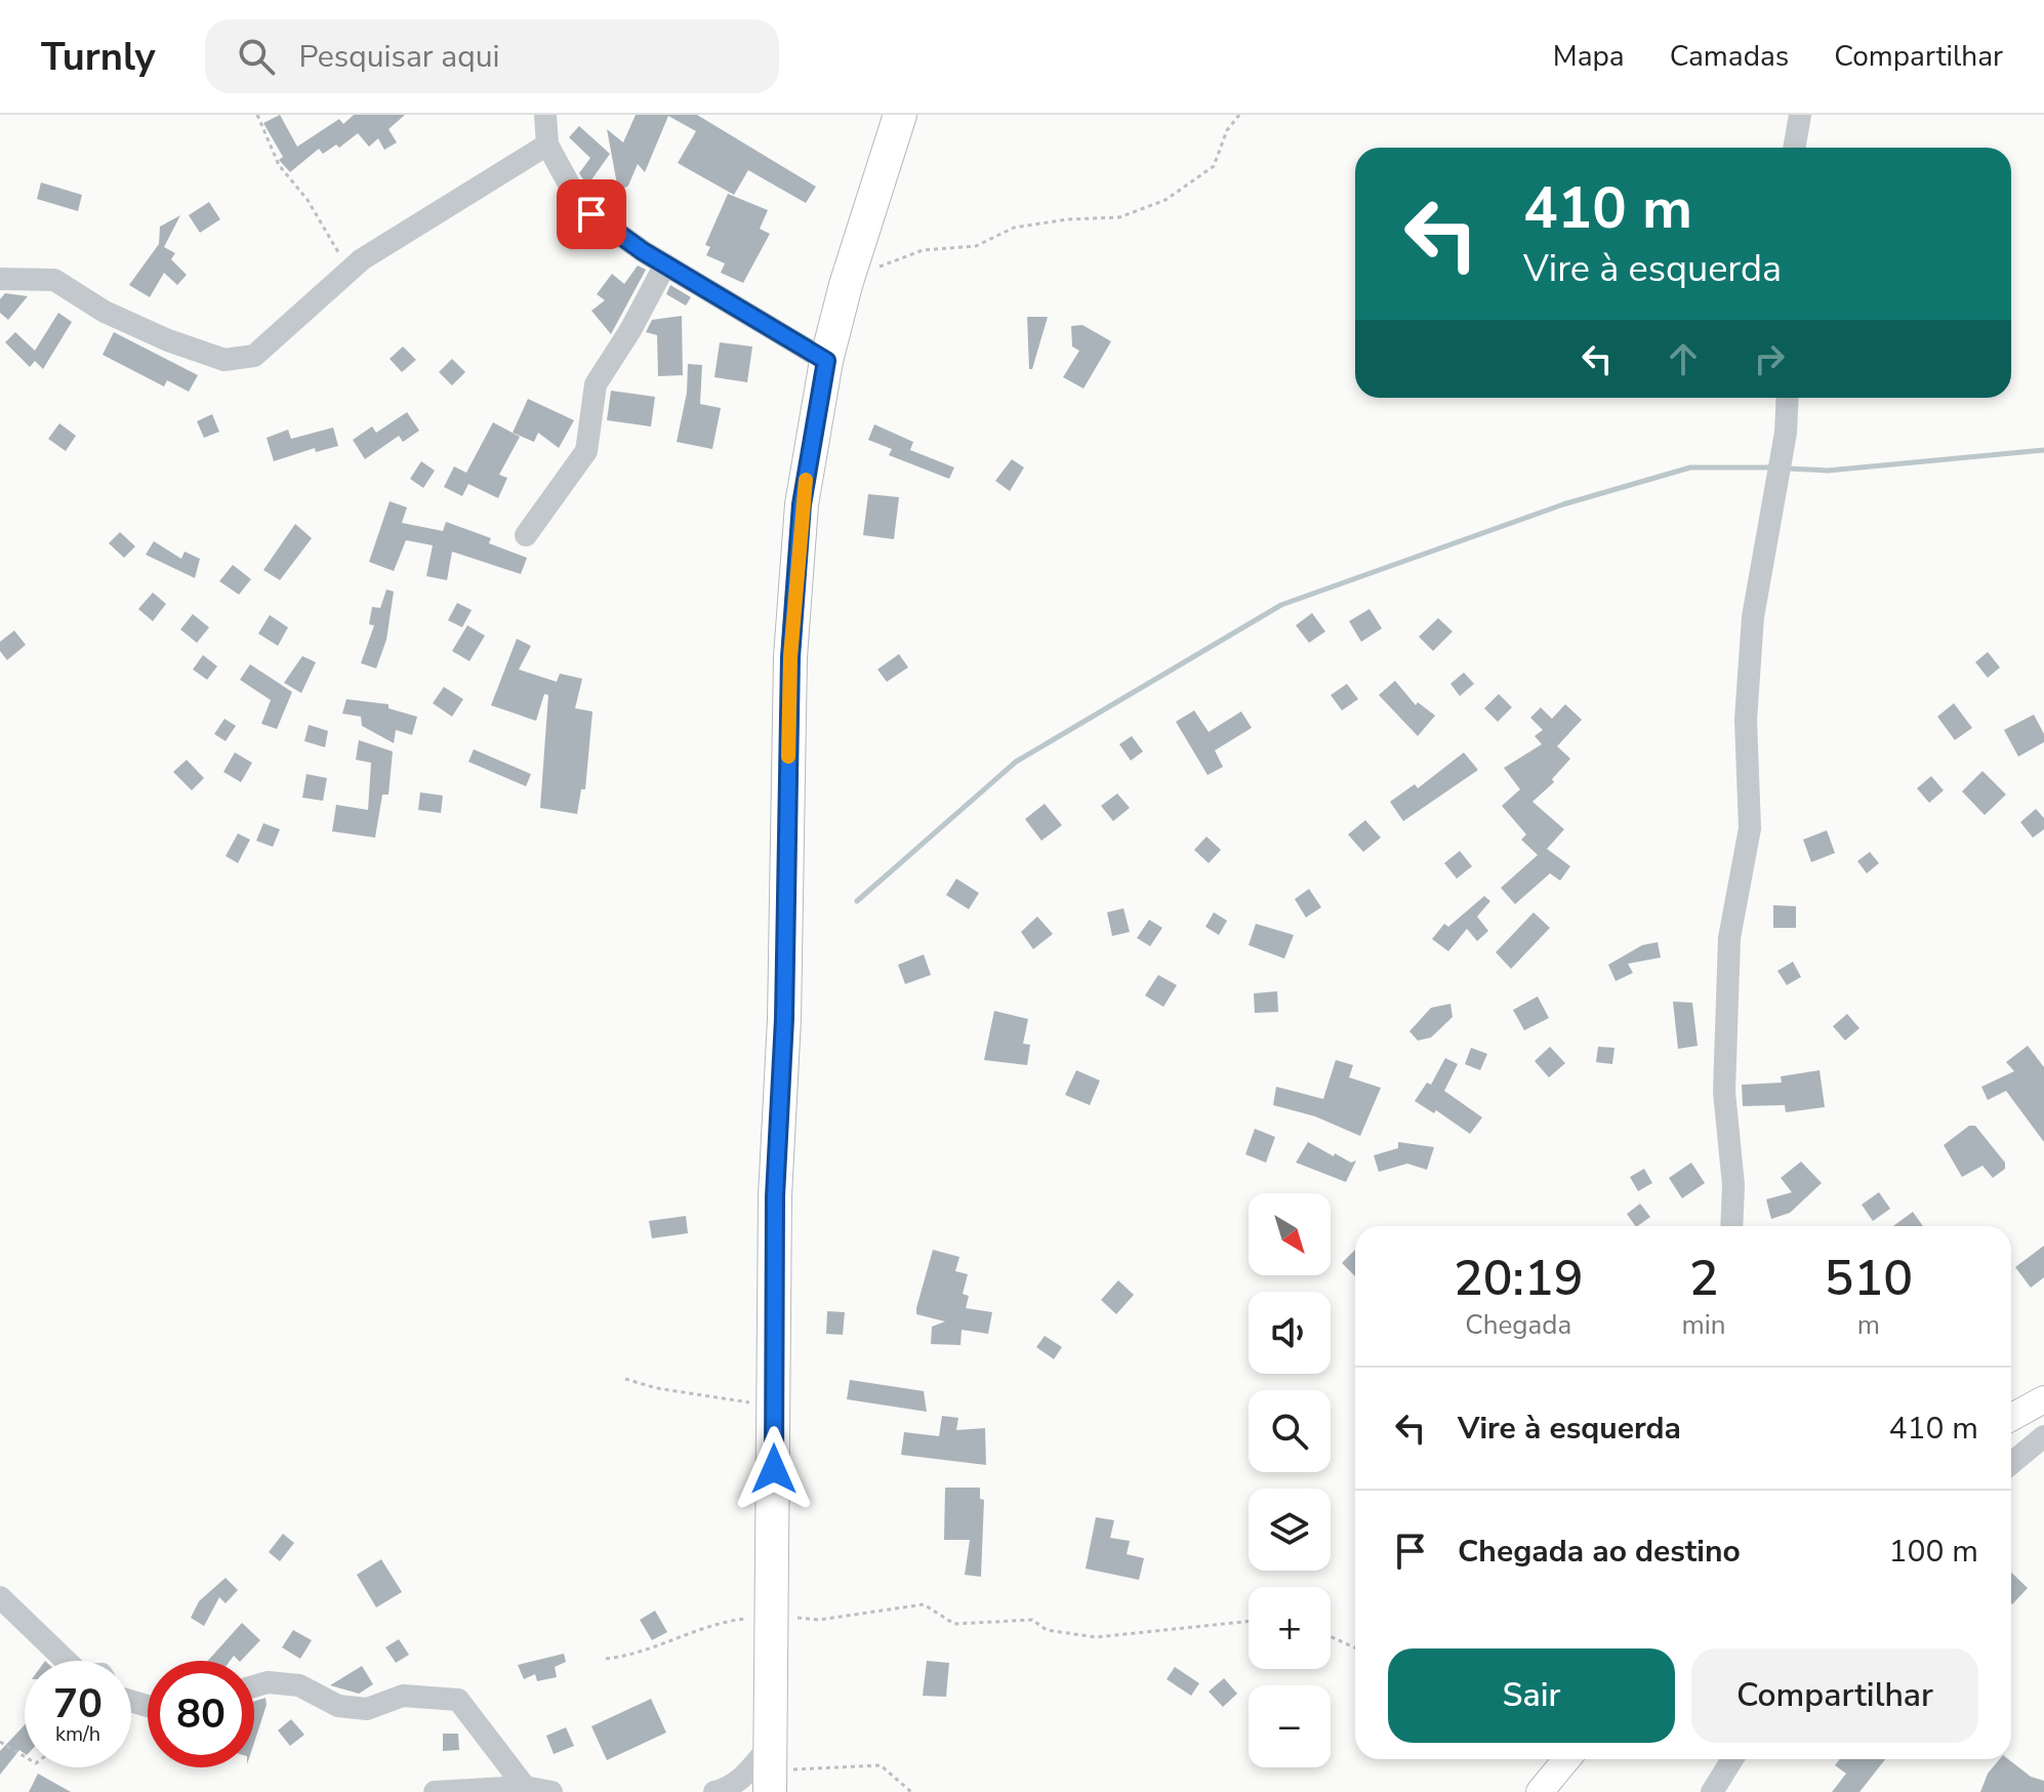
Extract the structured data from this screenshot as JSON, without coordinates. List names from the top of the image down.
{
  "north": "bottom right",
  "page": {
    "header": "Turnly",
    "search": "Pesquisar aqui",
    "nav": ["Mapa", "Camadas", "Compartilhar"],
    "turn": ["410 m", "Vire à esquerda"],
    "map_buttons": ["+", "−"],
    "eta": [
      "20:19",
      "Chegada",
      "2",
      "min",
      "510",
      "m"
    ],
    "list": [
      {
        "name": "Vire à esquerda",
        "value": "410 m"
      },
      {
        "name": "Chegada ao destino",
        "value": "100 m"
      }
    ],
    "buttons": ["Sair", "Compartilhar"],
    "speed": "70 km/h",
    "limit": "80"
  }
}
